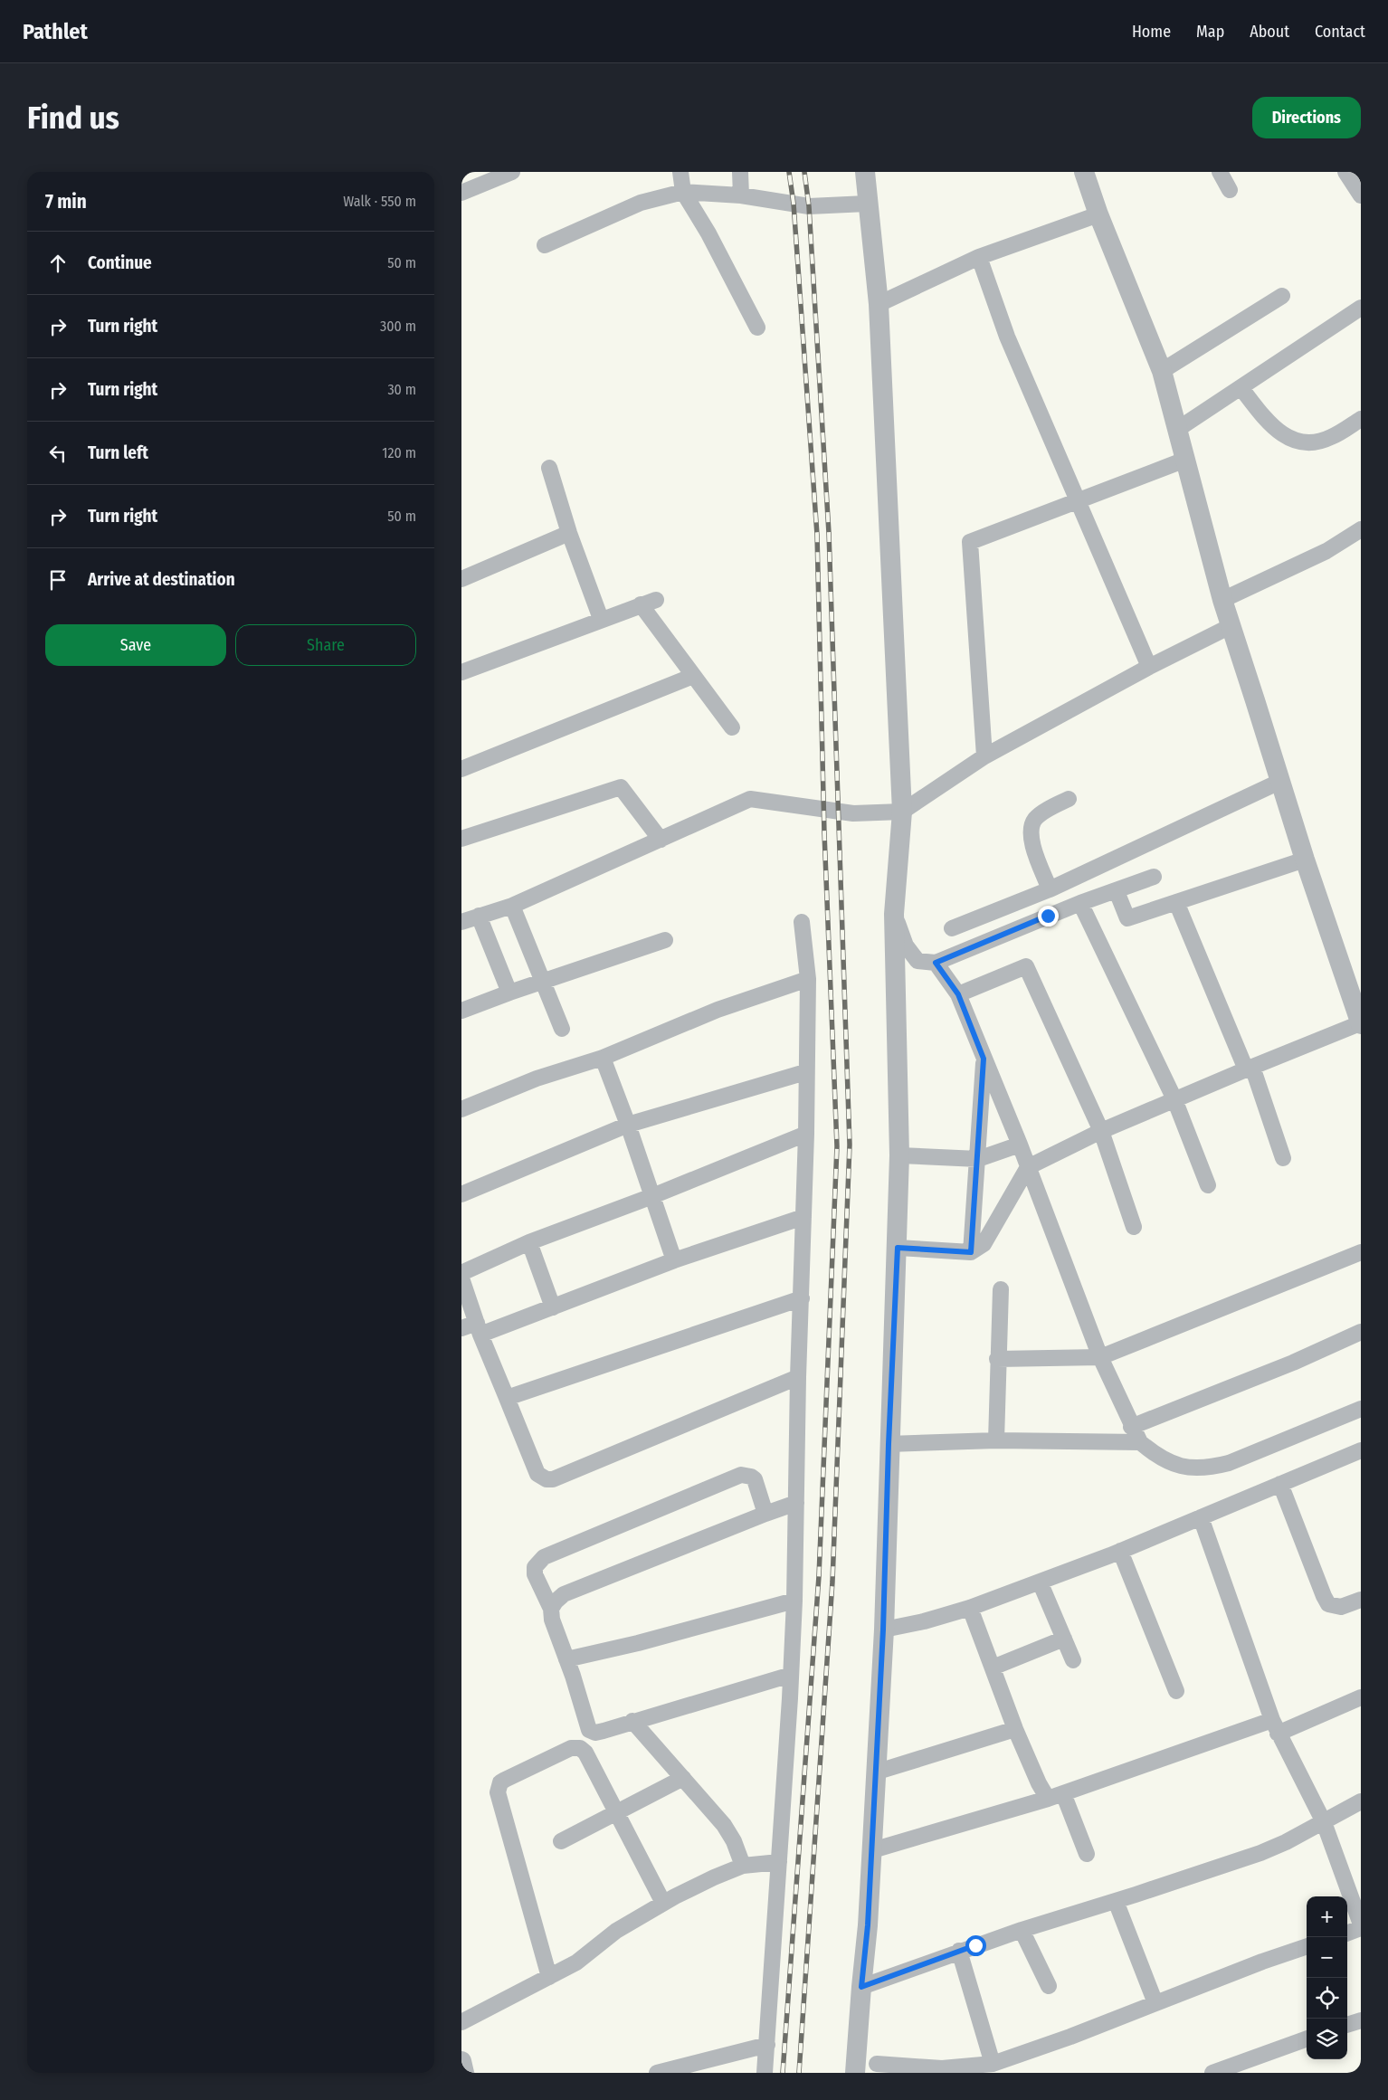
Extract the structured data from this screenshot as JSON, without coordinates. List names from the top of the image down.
{
  "page": {
    "header": "Pathlet",
    "nav": [
      "Home",
      "Map",
      "About",
      "Contact"
    ],
    "buttons": [
      "Directions",
      ["Save", "Share"]
    ],
    "title": "Find us",
    "heading": ["7 min", "Walk · 550 m"],
    "list": [
      ["Continue", "50 m"],
      ["Turn right", "300 m"],
      ["Turn right", "30 m"],
      ["Turn left", "120 m"],
      ["Turn right", "50 m"],
      "Arrive at destination"
    ],
    "map_buttons": ["+", "−"]
  }
}
